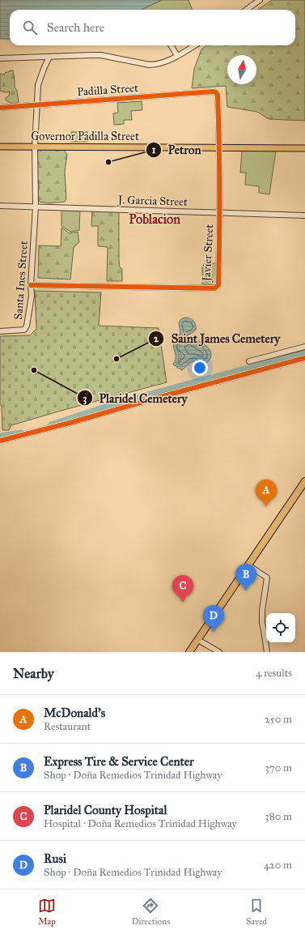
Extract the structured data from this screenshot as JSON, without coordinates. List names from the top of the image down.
{
  "streets": {
    "main road": ["Governor Padilla Street"],
    "street": [
      "Padilla Street",
      "J. Garcia Street",
      "Javier Street",
      "Santa Ines Street"
    ]
  },
  "crossings": [
    ["Padilla Street", "Javier Street"],
    ["Padilla Street", "Santa Ines Street"],
    ["Governor Padilla Street", "Javier Street"],
    ["Governor Padilla Street", "Santa Ines Street"],
    ["J. Garcia Street", "Javier Street"],
    ["J. Garcia Street", "Santa Ines Street"],
    ["Javier Street", "Santa Ines Street"]
  ],
  "districts": ["Poblacion"],
  "places": ["Petron", "Saint James Cemetery", "Plaridel Cemetery"],
  "north": "top",
  "page": {
    "search": "Search here",
    "pins": [
      "A",
      "B",
      "C",
      "D"
    ],
    "heading": ["Nearby", "4 results"],
    "list": [
      {
        "mark": "A",
        "name": "McDonald's",
        "note": "Restaurant",
        "value": "250 m"
      },
      {
        "mark": "B",
        "name": "Express Tire & Service Center",
        "note": "Shop · Doña Remedios Trinidad Highway",
        "value": "370 m"
      },
      {
        "mark": "C",
        "name": "Plaridel County Hospital",
        "note": "Hospital · Doña Remedios Trinidad Highway",
        "value": "380 m"
      },
      {
        "mark": "D",
        "name": "Rusi",
        "note": "Shop · Doña Remedios Trinidad Highway",
        "value": "420 m"
      }
    ],
    "nav": ["Map", "Directions", "Saved"]
  }
}
